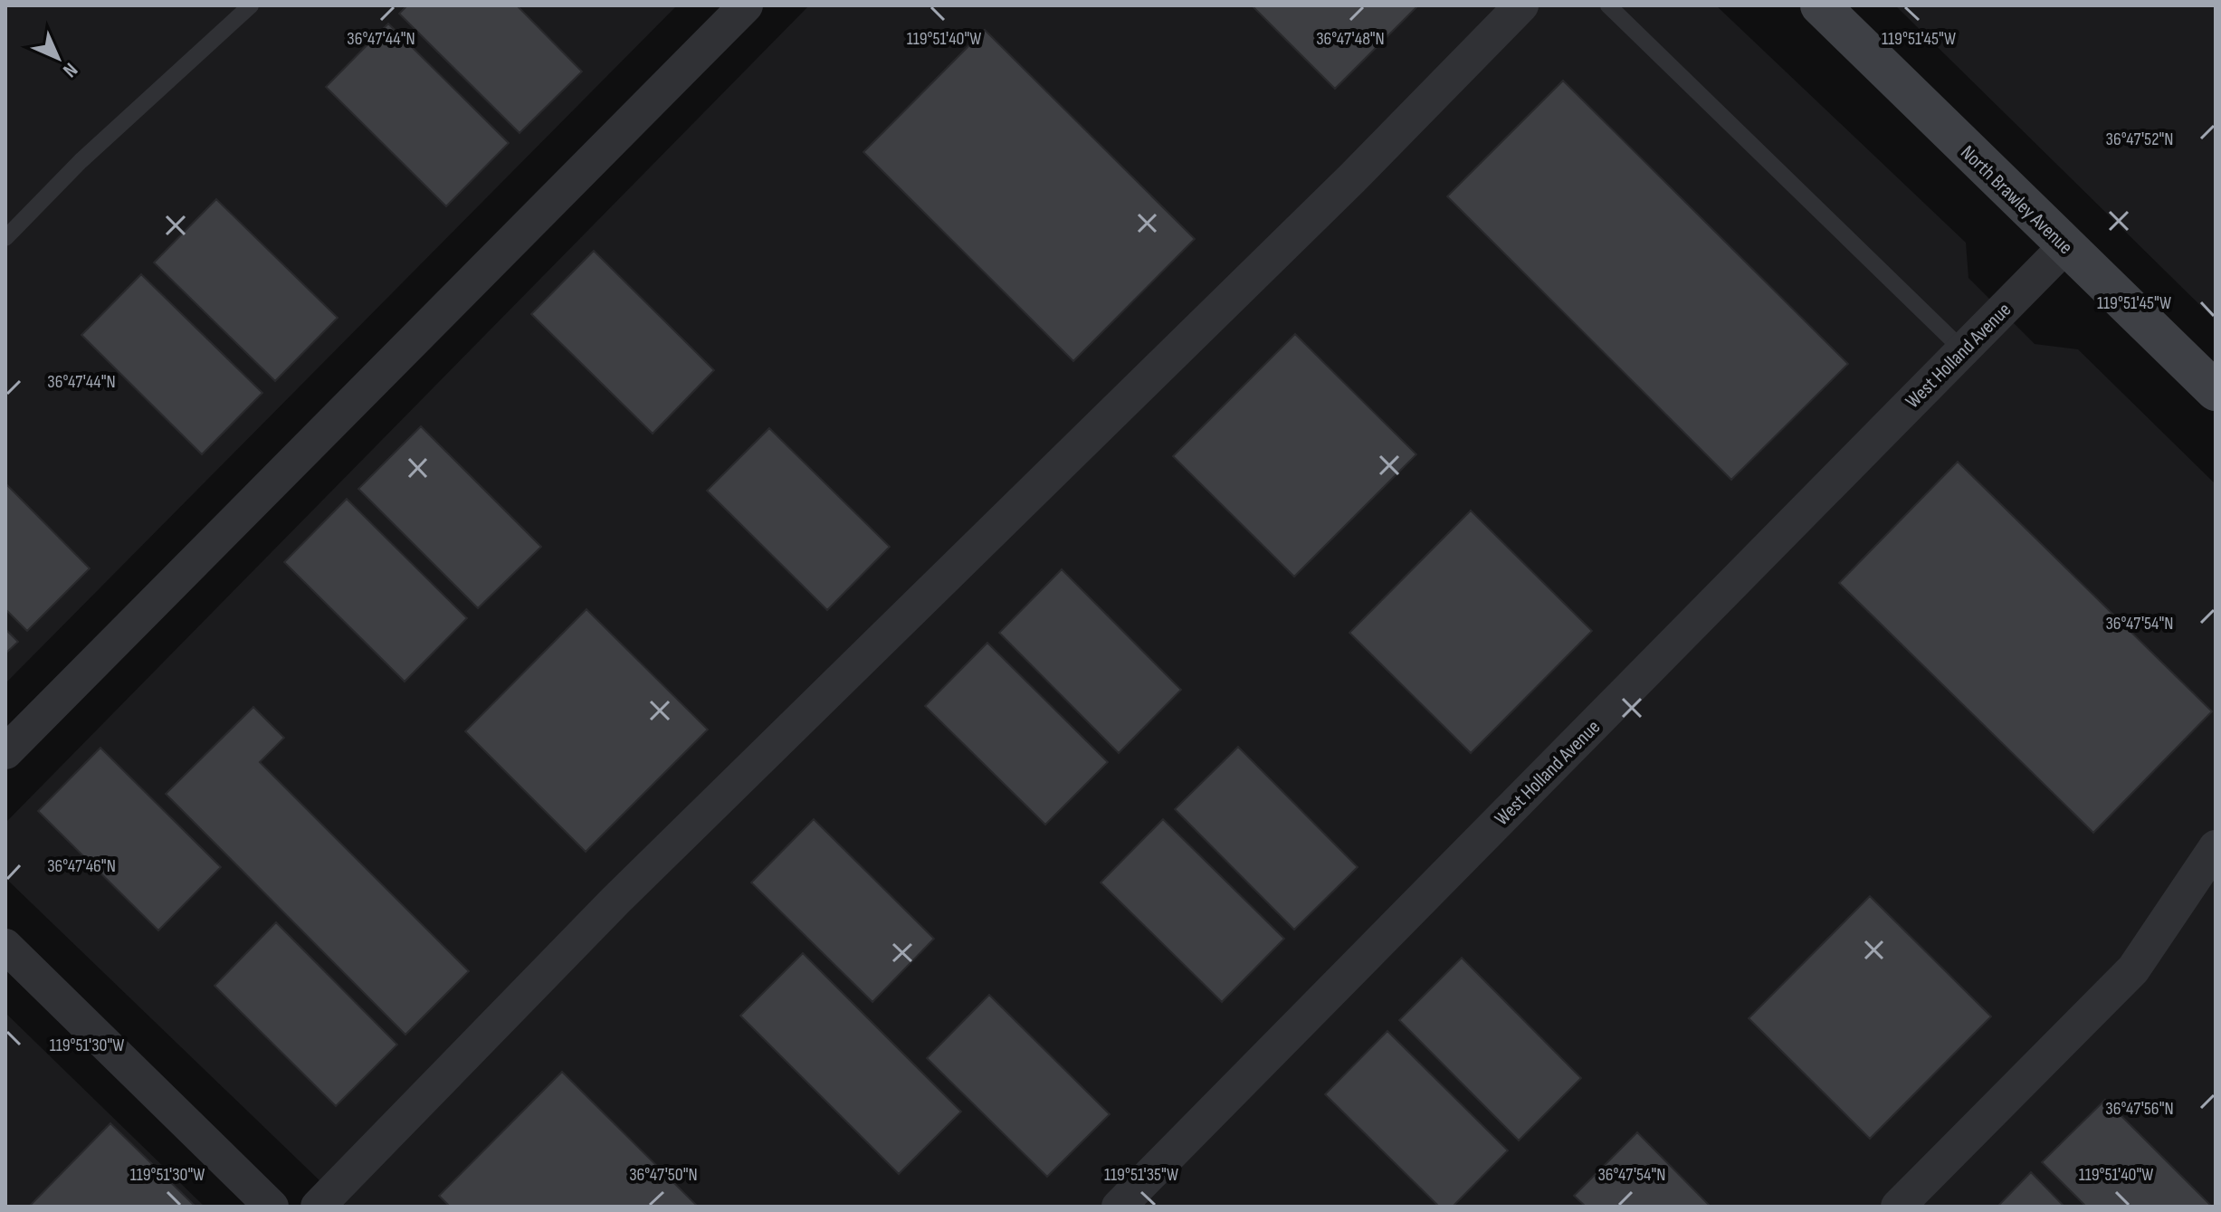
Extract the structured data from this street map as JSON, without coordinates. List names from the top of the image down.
{
  "streets": {
    "main road": ["North Brawley Avenue"],
    "street": ["West Holland Avenue"]
  },
  "crossings": [
    ["North Brawley Avenue", "West Holland Avenue"]
  ],
  "north": "bottom right",
  "coordinates": [
    "36°47'44\"N",
    "119°51'40\"W",
    "36°47'48\"N",
    "119°51'45\"W",
    "36°47'52\"N",
    "36°47'54\"N",
    "36°47'46\"N",
    "119°51'30\"W",
    "36°47'56\"N",
    "119°51'35\"W",
    "36°47'50\"N"
  ]
}
